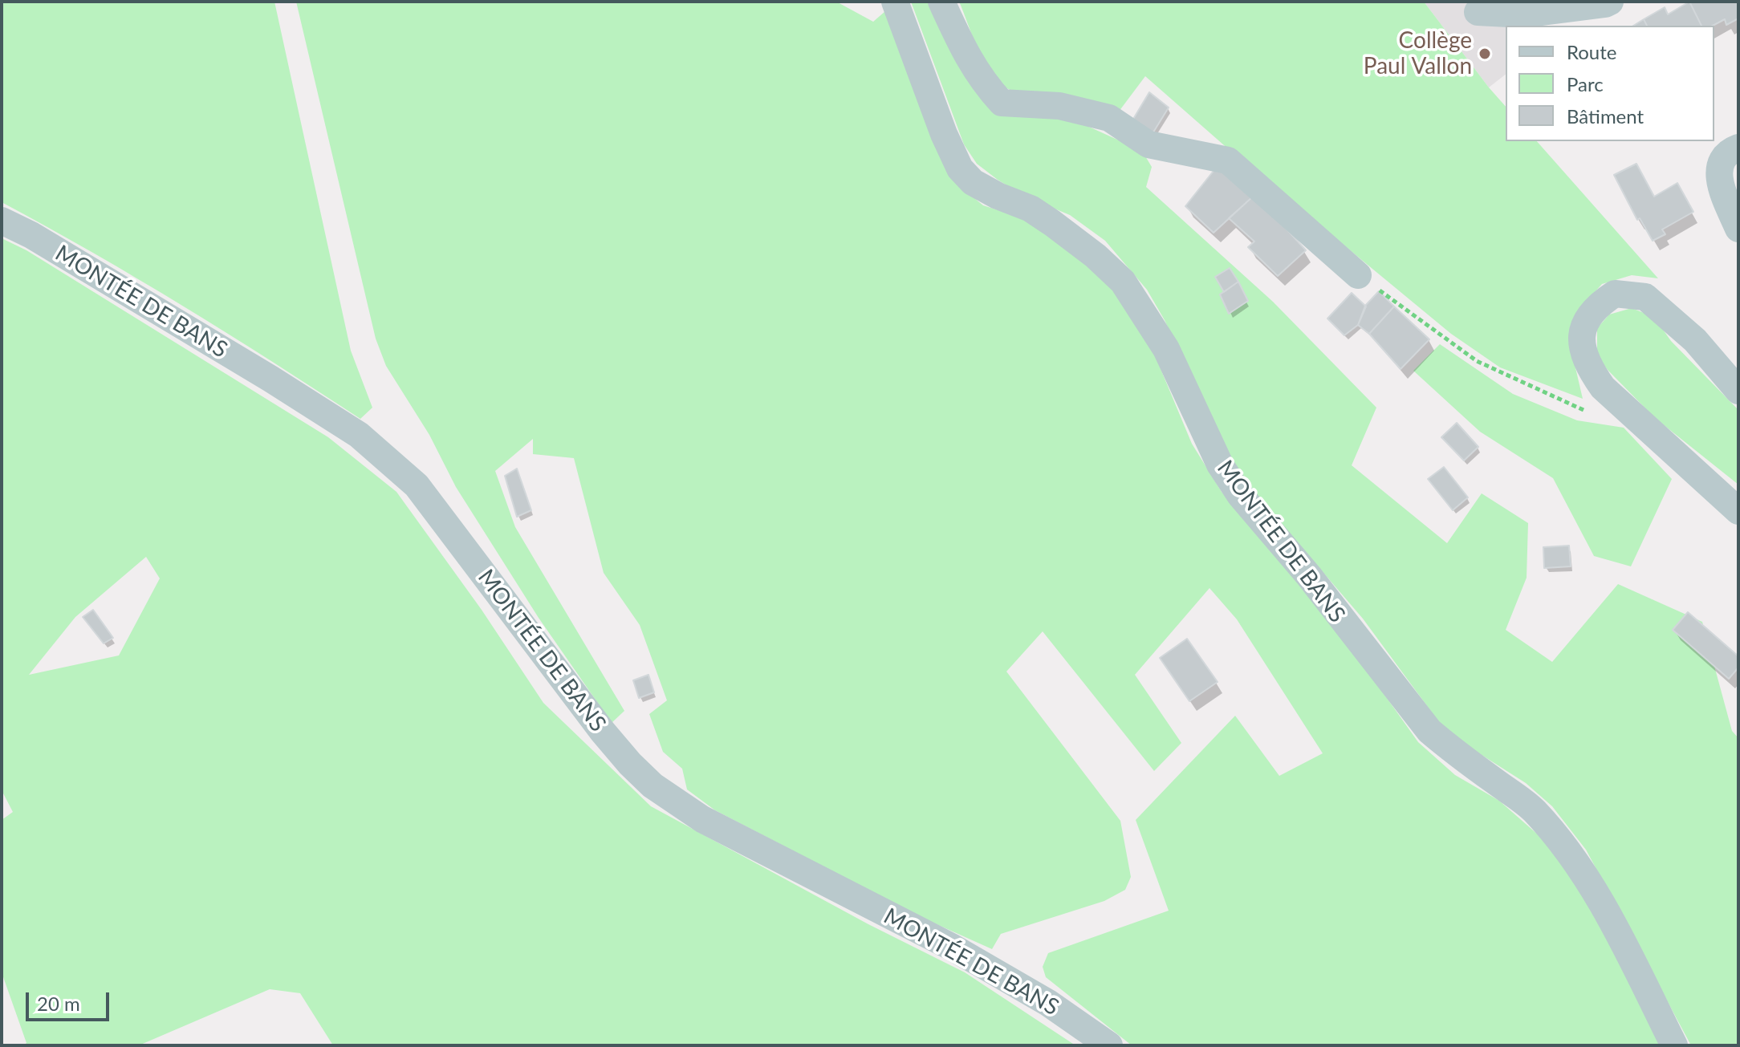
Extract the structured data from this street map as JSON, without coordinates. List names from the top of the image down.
{
  "streets": {
    "street": ["MONTÉE DE BANS"]
  },
  "places": ["Collège Paul Vallon"],
  "legend": ["Route", "Parc", "Bâtiment"],
  "scale_bar": "20 m"
}
